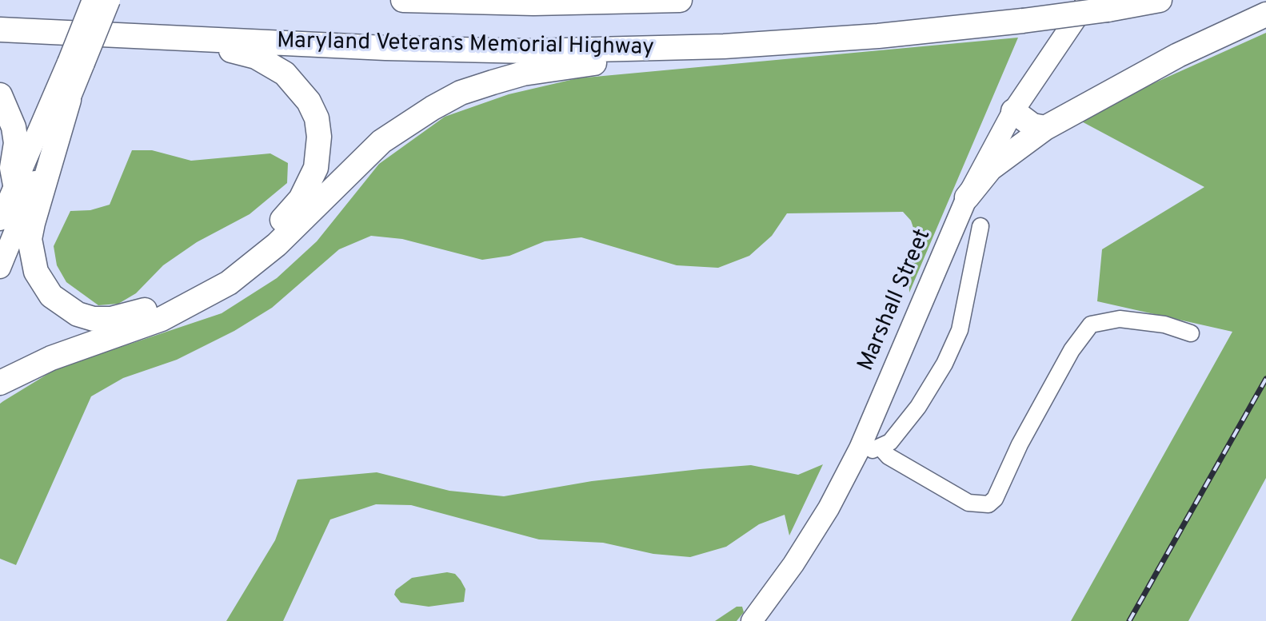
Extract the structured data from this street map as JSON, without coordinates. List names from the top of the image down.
{
  "streets": {
    "highway": ["Maryland Veterans Memorial Highway"],
    "main road": ["Marshall Street"]
  },
  "crossings": [
    ["Maryland Veterans Memorial Highway", "Marshall Street"]
  ]
}
